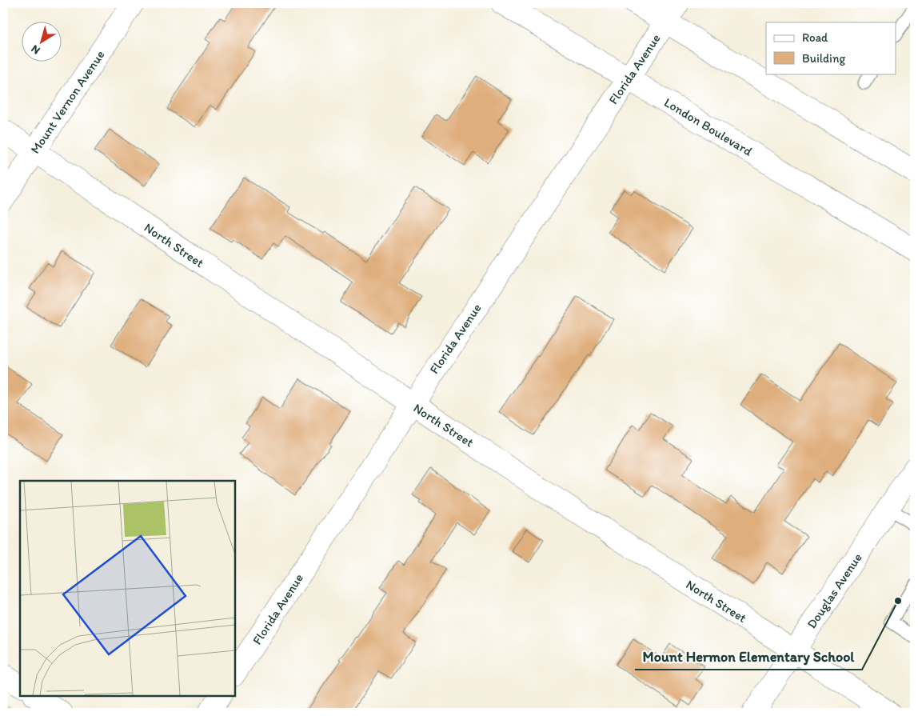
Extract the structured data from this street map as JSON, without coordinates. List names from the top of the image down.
{
  "streets": {
    "street": [
      "Florida Avenue",
      "Mount Vernon Avenue",
      "London Boulevard",
      "North Street",
      "Douglas Avenue"
    ]
  },
  "crossings": [
    ["Florida Avenue", "London Boulevard"],
    ["Florida Avenue", "North Street"],
    ["Mount Vernon Avenue", "North Street"],
    ["North Street", "Douglas Avenue"]
  ],
  "places": ["Mount Hermon Elementary School"],
  "legend": ["Road", "Building"],
  "north": "bottom left"
}
